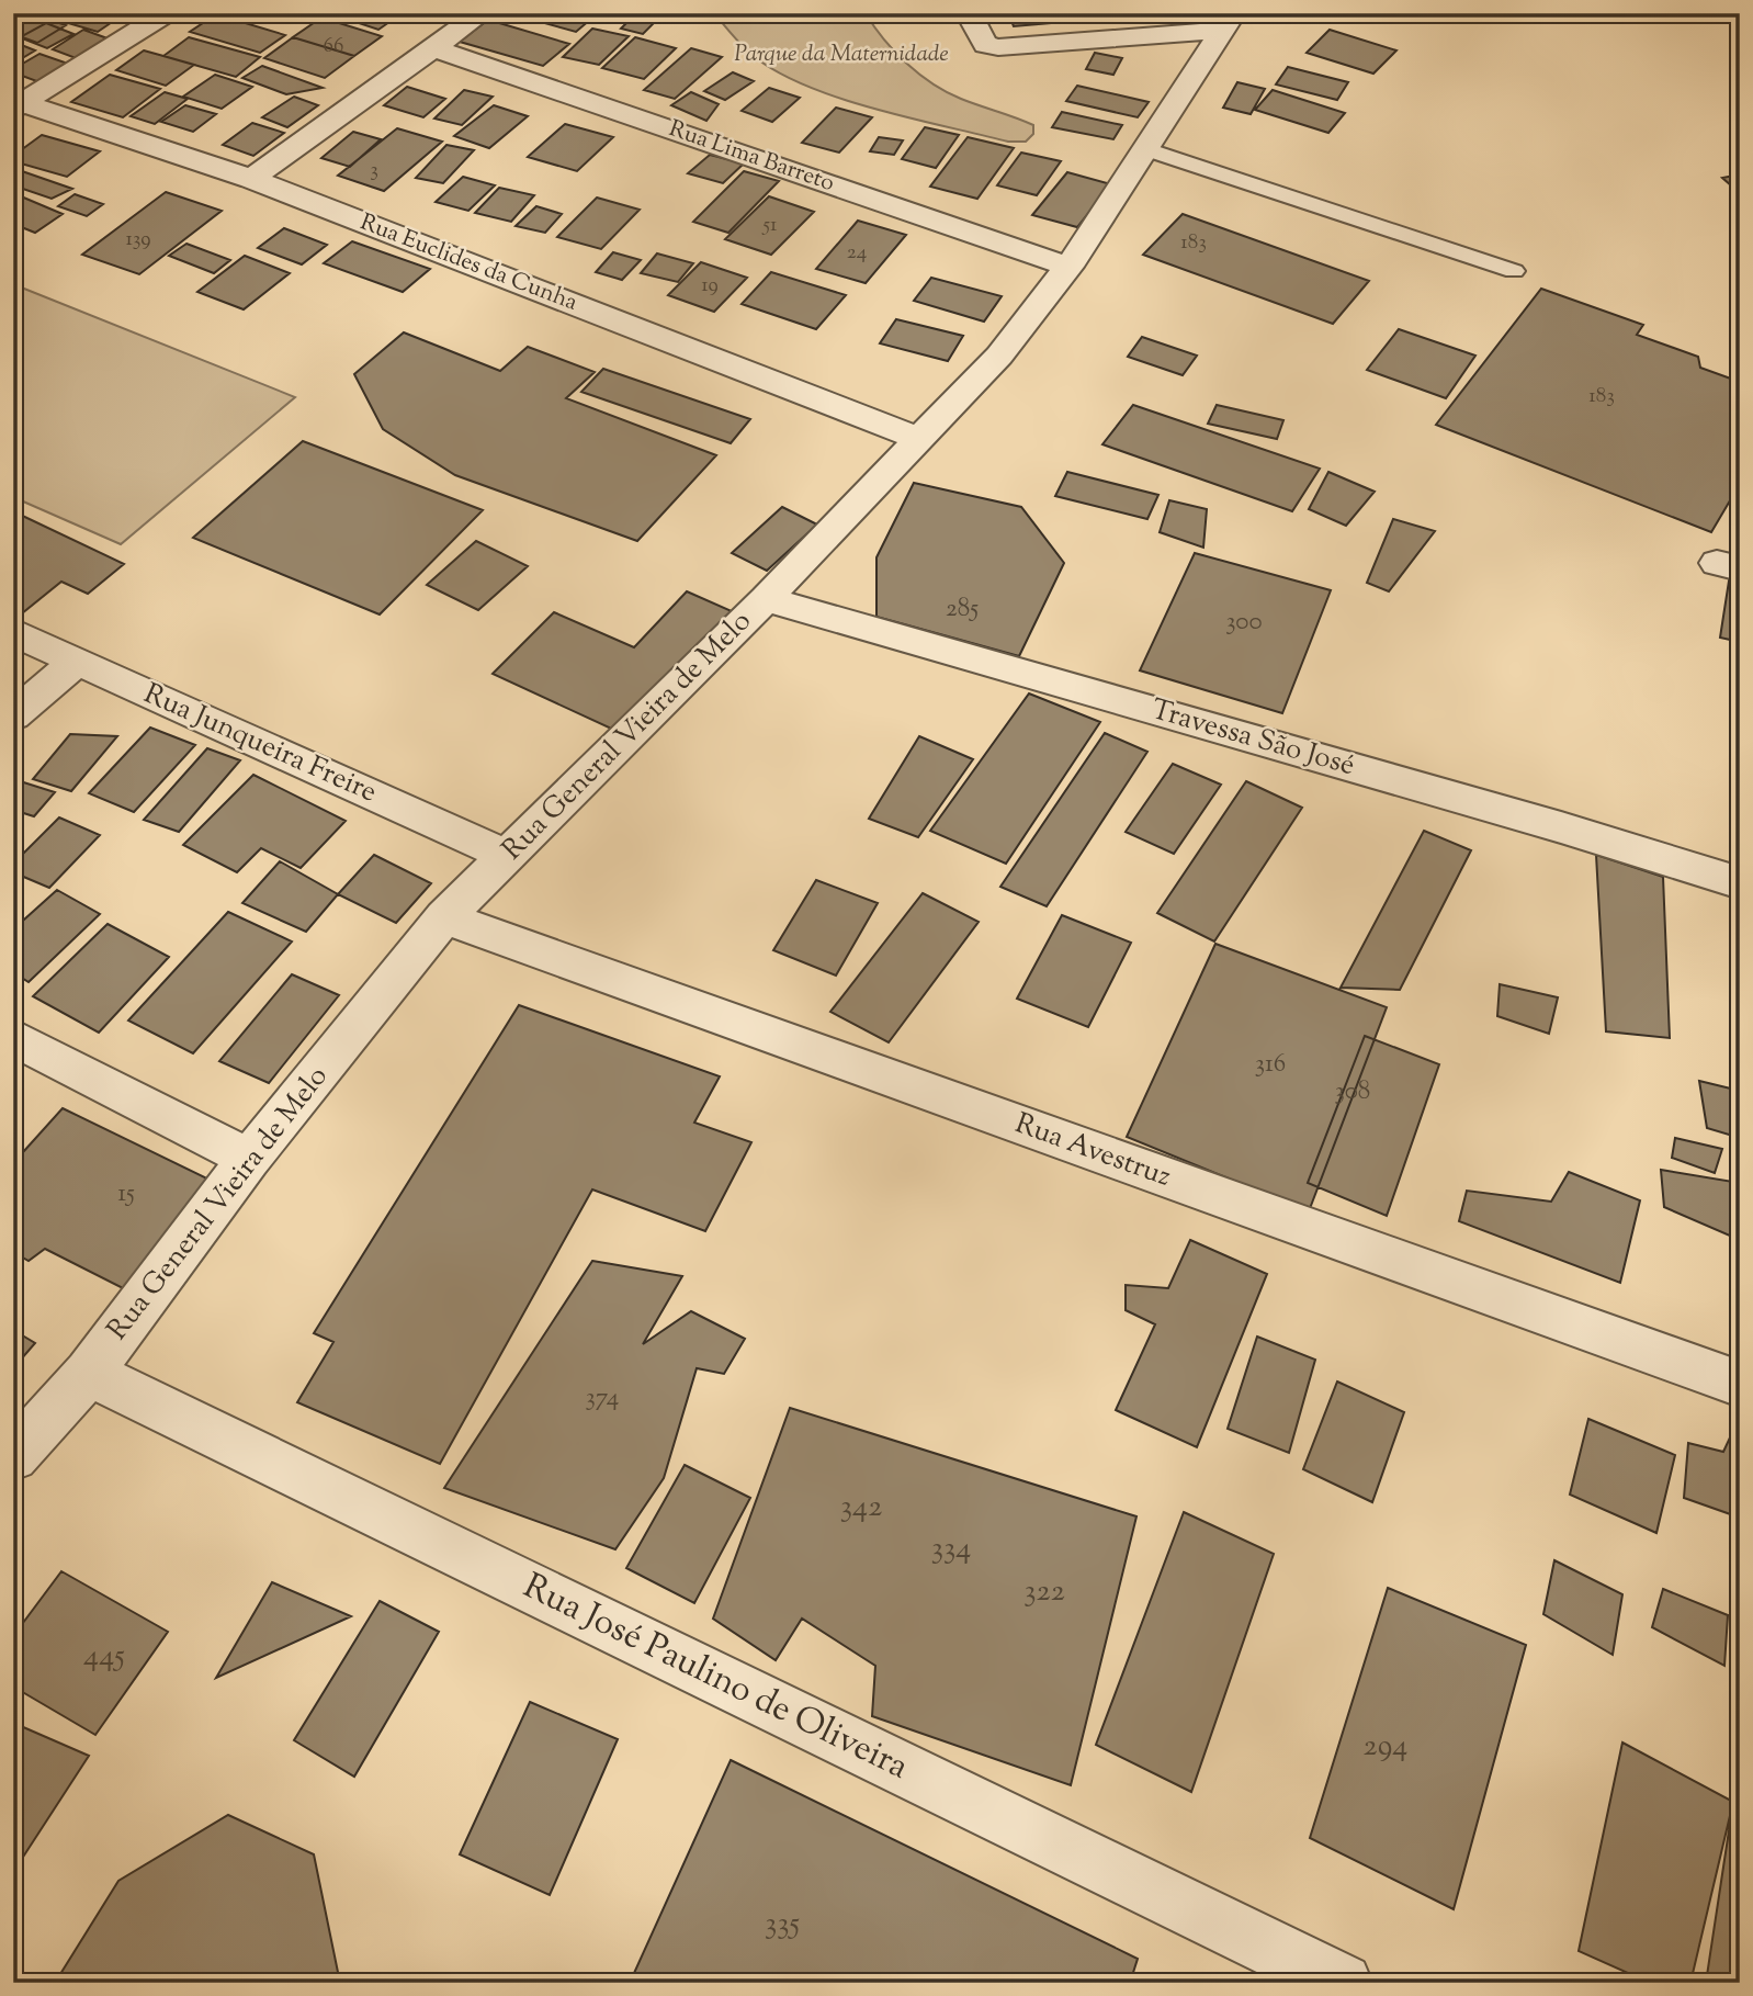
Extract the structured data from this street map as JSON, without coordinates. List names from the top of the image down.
{
  "streets": {
    "street": [
      "Rua Lima Barreto",
      "Rua Euclides da Cunha",
      "Rua General Vieira de Melo",
      "Travessa São José",
      "Rua Junqueira Freire",
      "Rua Avestruz",
      "Rua José Paulino de Oliveira"
    ]
  },
  "crossings": [
    ["Rua Lima Barreto", "Rua General Vieira de Melo"],
    ["Rua Euclides da Cunha", "Rua General Vieira de Melo"],
    ["Rua General Vieira de Melo", "Travessa São José"],
    ["Rua General Vieira de Melo", "Rua Junqueira Freire"],
    ["Rua General Vieira de Melo", "Rua Avestruz"],
    ["Rua General Vieira de Melo", "Rua José Paulino de Oliveira"]
  ],
  "parks": ["Parque da Maternidade"],
  "house_numbers": [
    "66",
    "3",
    "51",
    "139",
    "183",
    "24",
    "19",
    "183",
    "285",
    "300",
    "316",
    "308",
    "15",
    "374",
    "342",
    "334",
    "322",
    "445",
    "294",
    "335"
  ]
}
